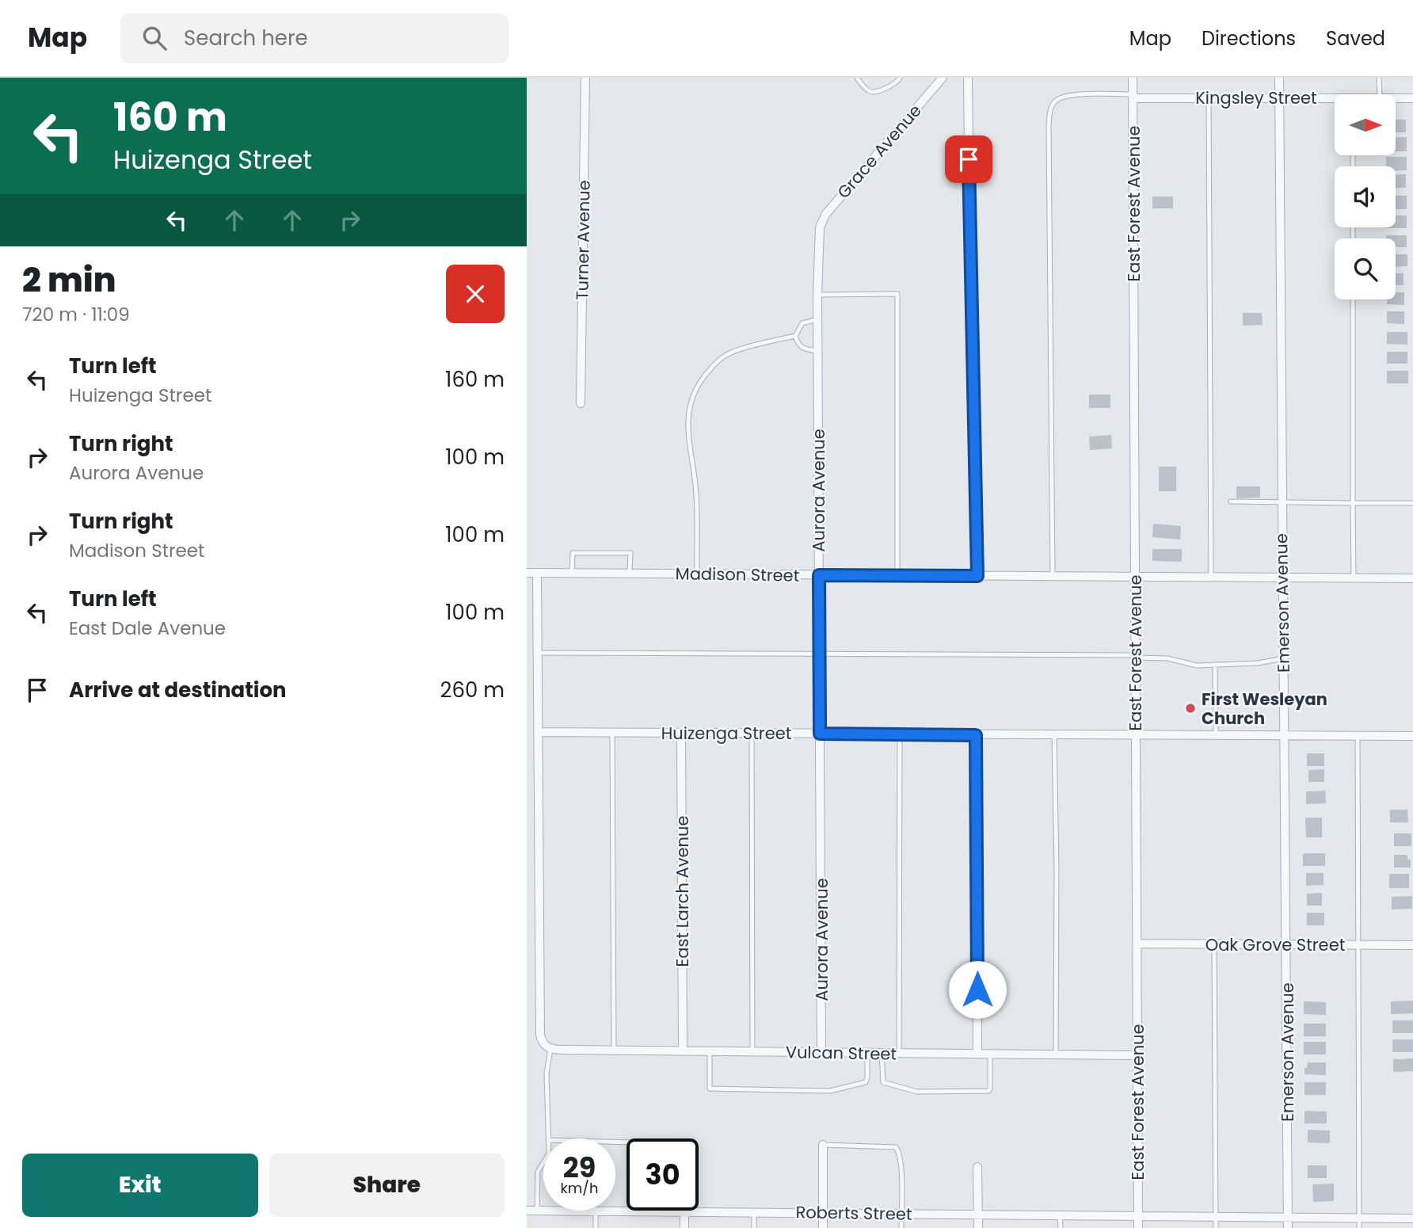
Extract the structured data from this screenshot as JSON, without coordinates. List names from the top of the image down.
{
  "streets": {
    "street": [
      "Kingsley Street",
      "Grace Avenue",
      "East Forest Avenue",
      "Turner Avenue",
      "Aurora Avenue",
      "Madison Street",
      "Emerson Avenue",
      "Huizenga Street",
      "East Larch Avenue",
      "Oak Grove Street",
      "Vulcan Street",
      "Roberts Street"
    ]
  },
  "crossings": [
    ["Kingsley Street", "East Forest Avenue"],
    ["Kingsley Street", "Emerson Avenue"],
    ["Grace Avenue", "Aurora Avenue"],
    ["East Forest Avenue", "Madison Street"],
    ["East Forest Avenue", "Huizenga Street"],
    ["East Forest Avenue", "Oak Grove Street"],
    ["East Forest Avenue", "Vulcan Street"],
    ["East Forest Avenue", "Roberts Street"],
    ["Aurora Avenue", "Madison Street"],
    ["Aurora Avenue", "Huizenga Street"],
    ["Aurora Avenue", "Vulcan Street"],
    ["Madison Street", "Emerson Avenue"],
    ["Emerson Avenue", "Huizenga Street"],
    ["Emerson Avenue", "Oak Grove Street"],
    ["Emerson Avenue", "Roberts Street"],
    ["Huizenga Street", "East Larch Avenue"],
    ["East Larch Avenue", "Vulcan Street"]
  ],
  "places": ["First Wesleyan Church"],
  "north": "right",
  "page": {
    "header": "Map",
    "search": "Search here",
    "nav": ["Map", "Directions", "Saved"],
    "turn": ["160 m", "Huizenga Street"],
    "heading": ["2 min", "720 m · 11:09"],
    "list": [
      {
        "name": "Turn left",
        "note": "Huizenga Street",
        "value": "160 m"
      },
      {
        "name": "Turn right",
        "note": "Aurora Avenue",
        "value": "100 m"
      },
      {
        "name": "Turn right",
        "note": "Madison Street",
        "value": "100 m"
      },
      {
        "name": "Turn left",
        "note": "East Dale Avenue",
        "value": "100 m"
      },
      {
        "name": "Arrive at destination",
        "value": "260 m"
      }
    ],
    "speed": "29 km/h",
    "limit": "30",
    "buttons": ["Exit", "Share"]
  }
}
